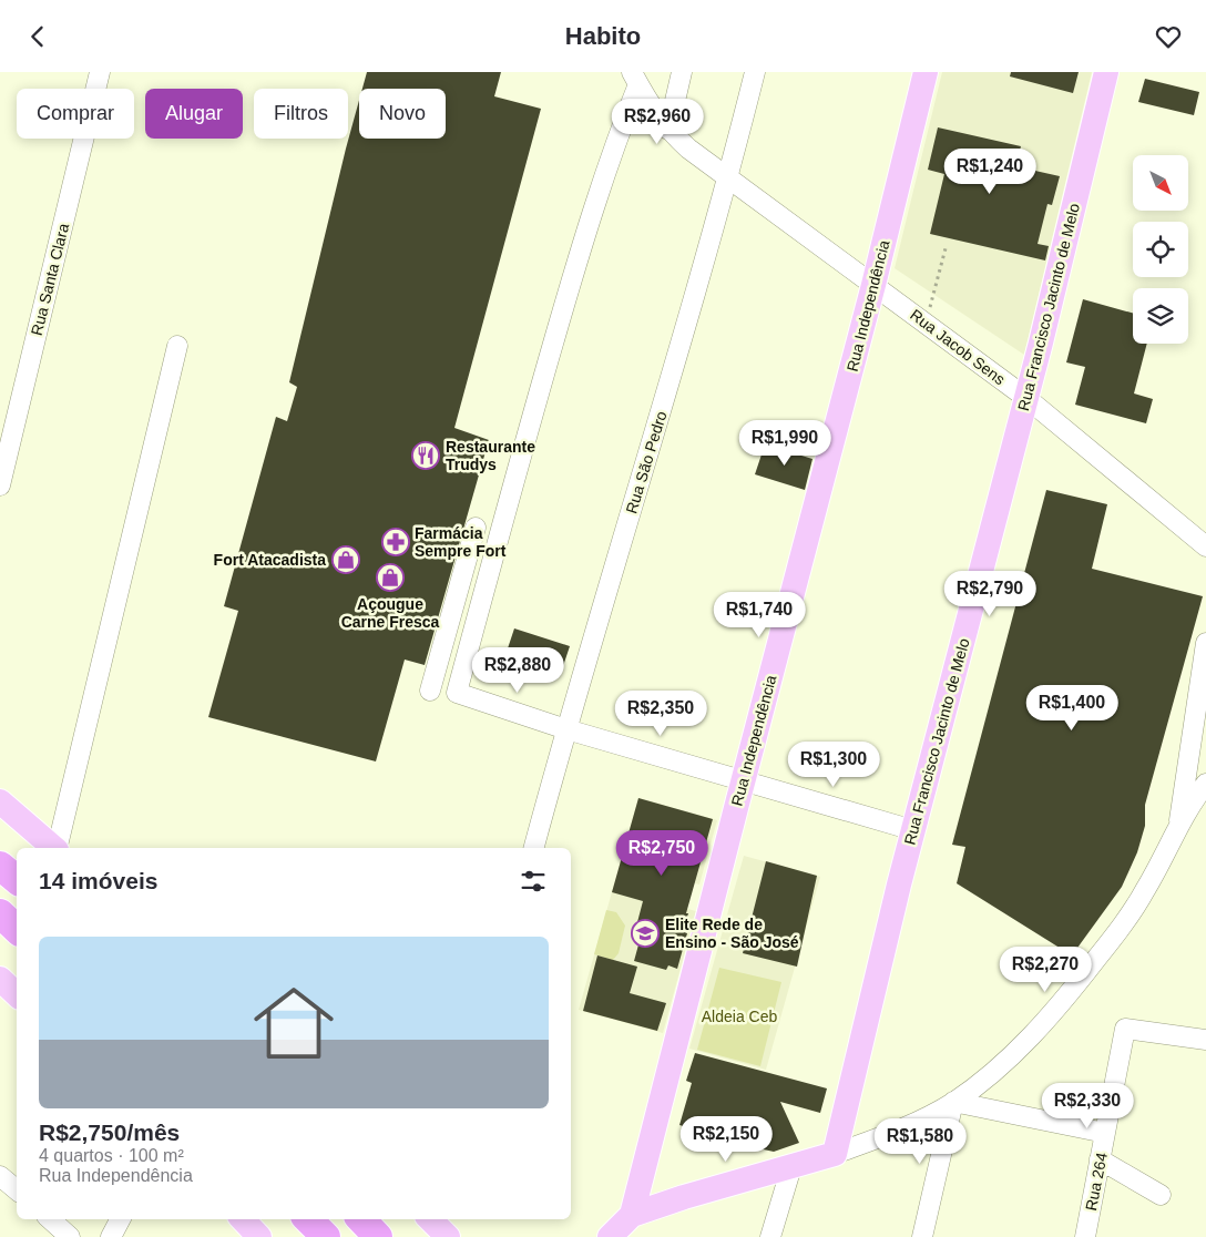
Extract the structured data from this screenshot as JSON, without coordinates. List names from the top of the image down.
{
  "streets": {
    "main road": ["Rua Independência", "Rua Francisco Jacinto de Melo"],
    "street": [
      "Rua Santa Clara",
      "Rua Jacob Sens",
      "Rua São Pedro",
      "Rua 264"
    ]
  },
  "crossings": [
    ["Rua Independência", "Rua Jacob Sens"],
    ["Rua Francisco Jacinto de Melo", "Rua Jacob Sens"],
    ["Rua Jacob Sens", "Rua São Pedro"]
  ],
  "parks": ["Aldeia Ceb"],
  "places": {
    "restaurant": ["Restaurante Trudys"],
    "pharmacy": ["Farmácia Sempre Fort"],
    "shop": ["Fort Atacadista", "Açougue Carne Fresca"],
    "school or university": ["Elite Rede de Ensino - São José"]
  },
  "north": "bottom right",
  "page": {
    "header": "Habito",
    "chip": [
      "Comprar",
      "Alugar",
      "Filtros",
      "Novo"
    ],
    "price": [
      "R$2,960",
      "R$1,240",
      "R$1,990",
      "R$2,790",
      "R$1,740",
      "R$2,880",
      "R$1,400",
      "R$2,350",
      "R$1,300",
      "R$2,750",
      "R$2,270",
      "R$2,330",
      "R$2,150",
      "R$1,580"
    ],
    "heading": "14 imóveis",
    "list": [
      {
        "name": "R$2,750/mês",
        "note": "4 quartos · 100 m² · Rua Independência"
      }
    ]
  }
}
